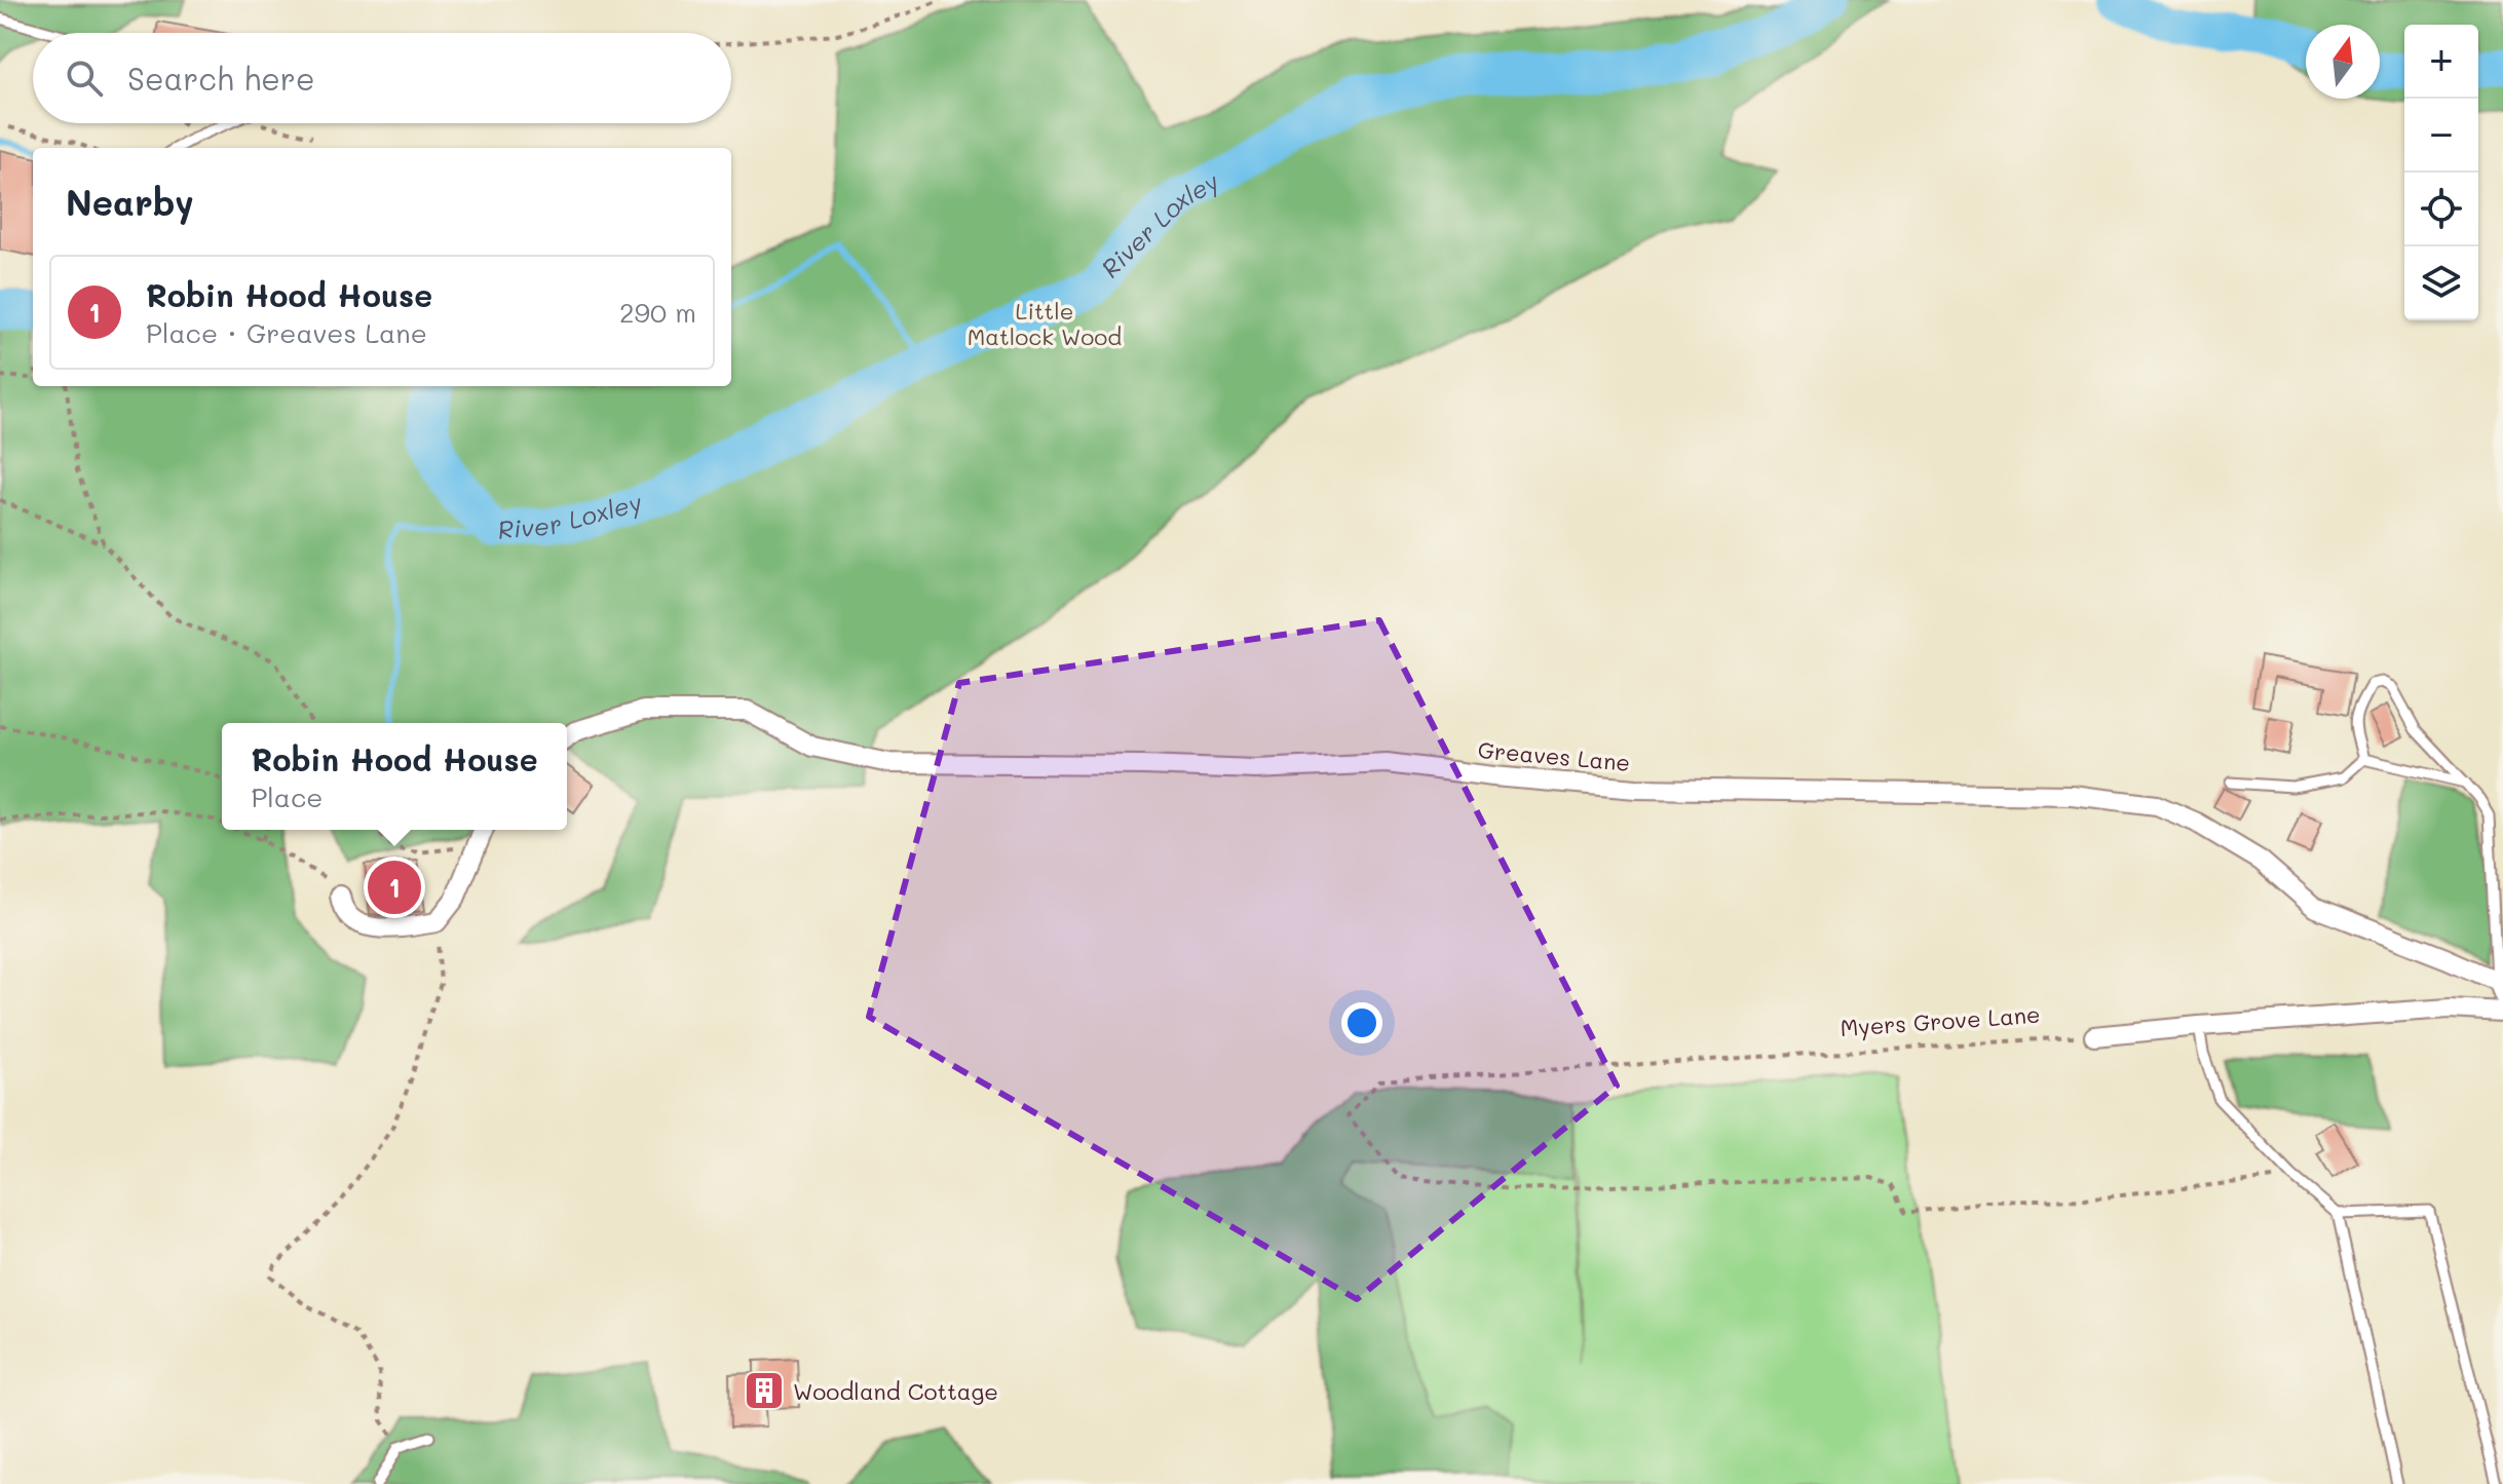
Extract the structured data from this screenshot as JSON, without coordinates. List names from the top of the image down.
{
  "streets": {
    "street": ["Greaves Lane"],
    "path": ["Myers Grove Lane"]
  },
  "water": ["River Loxley"],
  "parks": ["Little Matlock Wood"],
  "places": {
    "building": ["Woodland Cottage"]
  },
  "north": "top",
  "page": {
    "map_buttons": ["+", "−"],
    "search": "Search here",
    "heading": "Nearby",
    "list": [
      {
        "mark": "1",
        "name": "Robin Hood House",
        "note": "Place · Greaves Lane",
        "value": "290 m"
      }
    ],
    "popup": ["Robin Hood House", "Place"],
    "pins": "1"
  }
}
